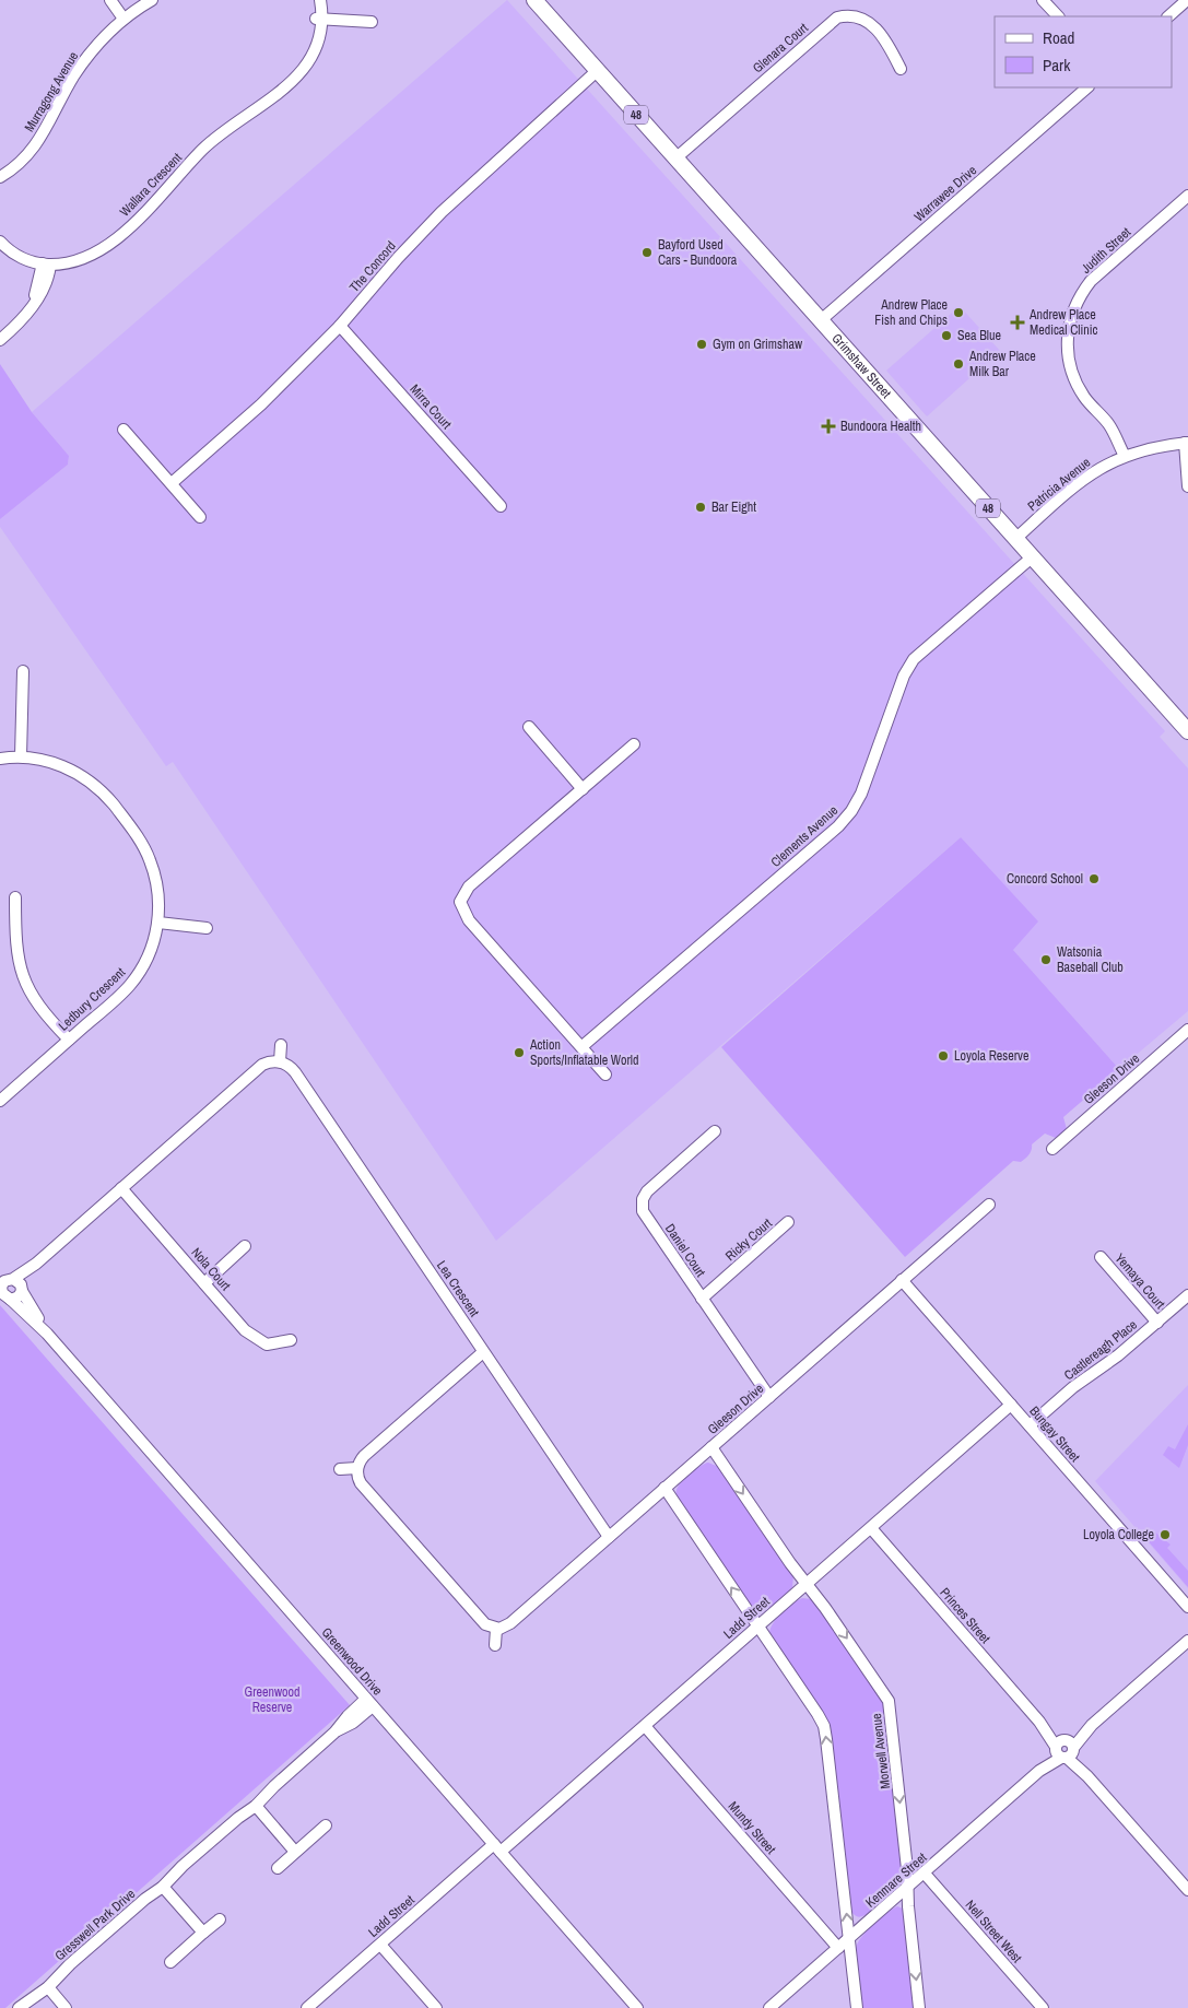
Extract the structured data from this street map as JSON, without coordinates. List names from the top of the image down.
{
  "streets": {
    "main road": ["48", "Grimshaw Street"],
    "street": [
      "Glenara Court",
      "Murragong Avenue",
      "Wallara Crescent",
      "Warrawee Drive",
      "Judith Street",
      "The Concord",
      "Mirra Court",
      "Patricia Avenue",
      "Clements Avenue",
      "Ledbury Crescent",
      "Gleeson Drive",
      "Ricky Court",
      "Daniel Court",
      "Nola Court",
      "Yemaya Court",
      "Lea Crescent",
      "Castlereagh Place",
      "Bungay Street",
      "Princes Street",
      "Ladd Street",
      "Greenwood Drive",
      "Morwell Avenue",
      "Mundy Street",
      "Kenmare Street",
      "Gresswell Park Drive",
      "Nell Street West"
    ]
  },
  "crossings": [
    ["Glenara Court", "Grimshaw Street"],
    ["Warrawee Drive", "Grimshaw Street"],
    ["Judith Street", "Patricia Avenue"],
    ["The Concord", "Grimshaw Street"],
    ["The Concord", "Mirra Court"],
    ["Grimshaw Street", "Patricia Avenue"],
    ["Grimshaw Street", "Clements Avenue"],
    ["Gleeson Drive", "Daniel Court"],
    ["Gleeson Drive", "Lea Crescent"],
    ["Gleeson Drive", "Bungay Street"],
    ["Gleeson Drive", "Morwell Avenue"],
    ["Ricky Court", "Daniel Court"],
    ["Yemaya Court", "Castlereagh Place"],
    ["Castlereagh Place", "Bungay Street"],
    ["Bungay Street", "Ladd Street"],
    ["Princes Street", "Ladd Street"],
    ["Princes Street", "Kenmare Street"],
    ["Ladd Street", "Greenwood Drive"],
    ["Ladd Street", "Morwell Avenue"],
    ["Ladd Street", "Mundy Street"],
    ["Greenwood Drive", "Gresswell Park Drive"],
    ["Morwell Avenue", "Kenmare Street"],
    ["Mundy Street", "Kenmare Street"],
    ["Kenmare Street", "Nell Street West"]
  ],
  "parks": ["Greenwood Reserve"],
  "places": {
    "other": [
      "Bayford Used Cars - Bundoora",
      "Andrew Place Fish and Chips",
      "Sea Blue",
      "Gym on Grimshaw",
      "Andrew Place Milk Bar",
      "Bar Eight",
      "Concord School",
      "Watsonia Baseball Club",
      "Action Sports/Inflatable World",
      "Loyola Reserve",
      "Loyola College"
    ],
    "health": ["Andrew Place Medical Clinic", "Bundoora Health"]
  },
  "legend": ["Road", "Park"]
}
